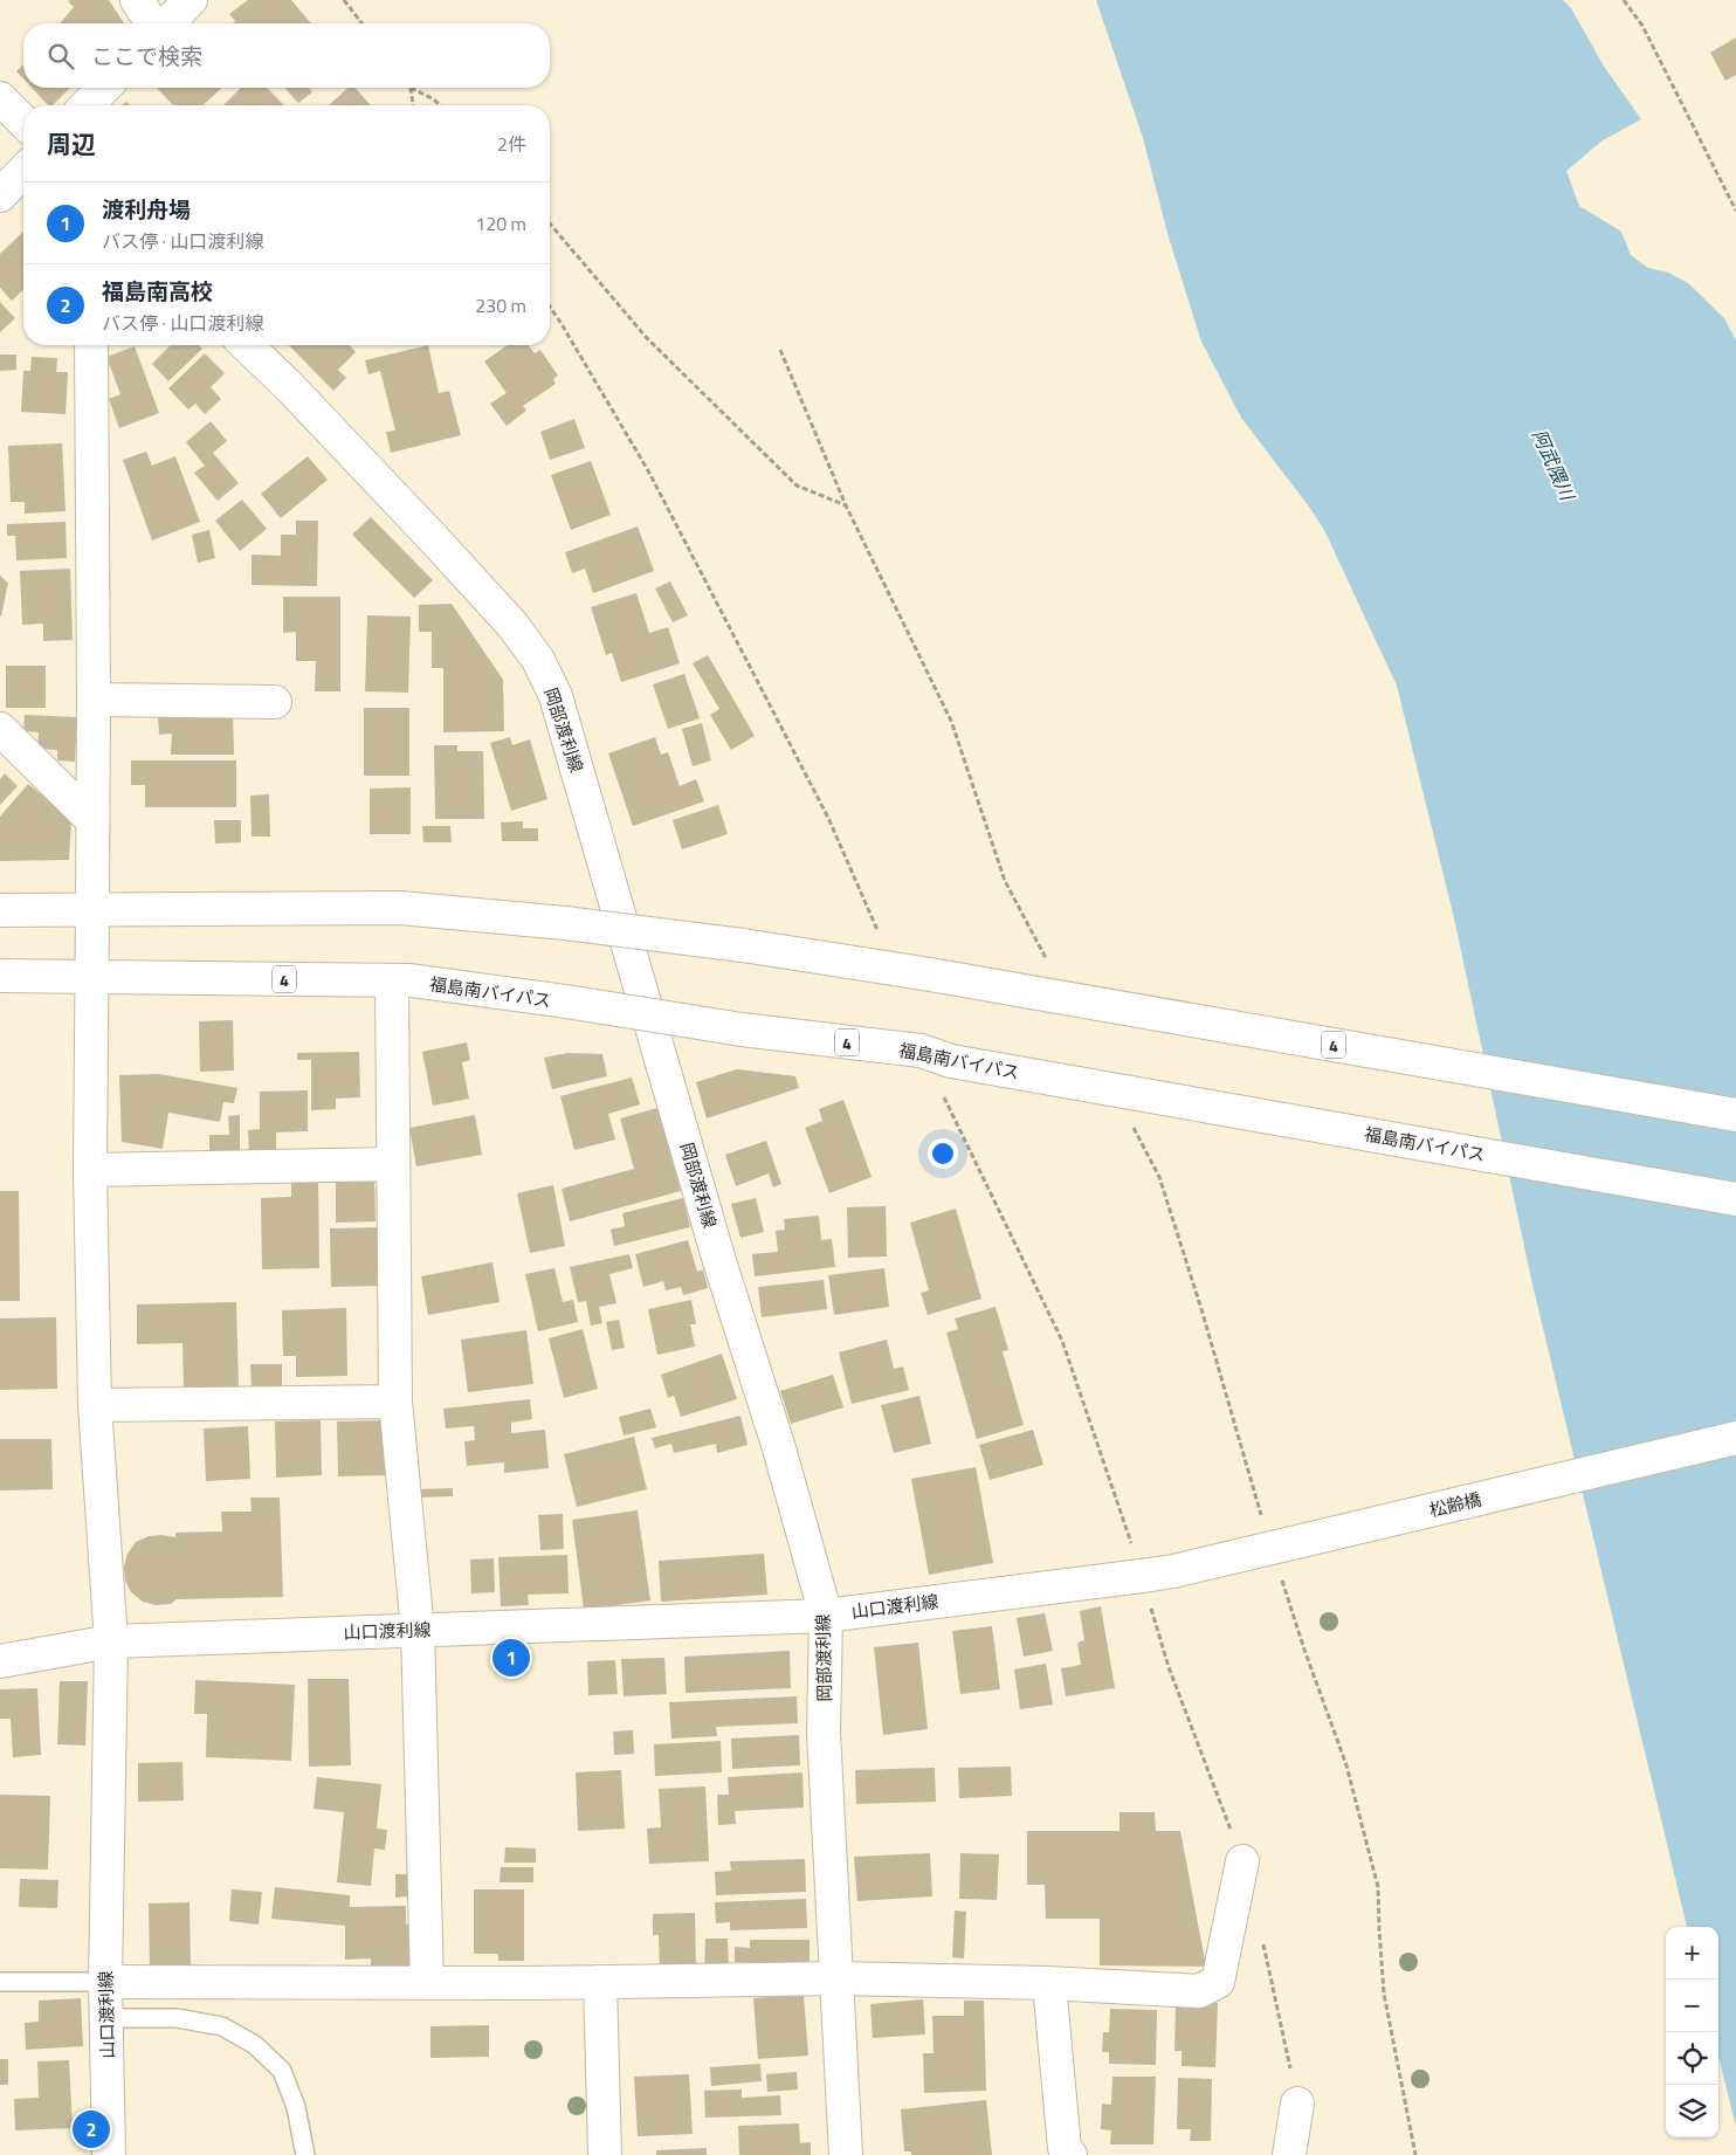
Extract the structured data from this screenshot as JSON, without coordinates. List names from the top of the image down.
{
  "streets": {
    "main road": [
      "岡部渡利線",
      "4",
      "福島南バイパス",
      "松齢橋",
      "山口渡利線"
    ]
  },
  "crossings": [
    ["岡部渡利線", "山口渡利線"],
    ["松齢橋", "山口渡利線"]
  ],
  "water": ["阿武隈川"],
  "page": {
    "search": "ここで検索",
    "heading": ["周辺", "2件"],
    "list": [
      {
        "mark": "1",
        "name": "渡利舟場",
        "note": "バス停 · 山口渡利線",
        "value": "120 m"
      },
      {
        "mark": "2",
        "name": "福島南高校",
        "note": "バス停 · 山口渡利線",
        "value": "230 m"
      }
    ],
    "pins": ["1", "2"],
    "map_buttons": ["+", "−"]
  }
}
